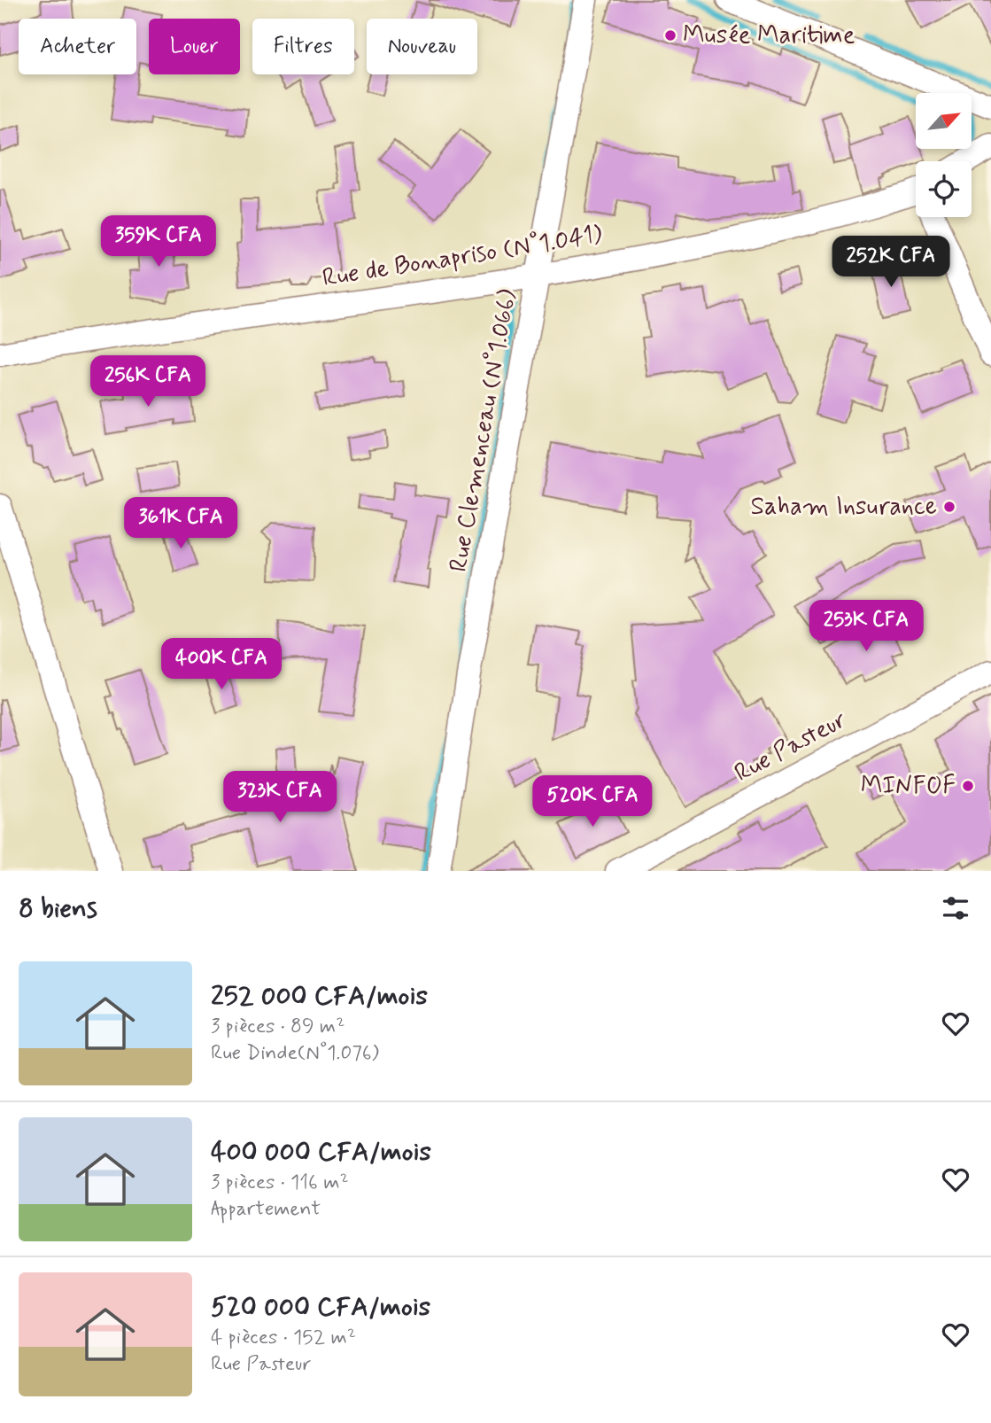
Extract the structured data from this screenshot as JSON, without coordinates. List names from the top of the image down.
{
  "streets": {
    "street": ["Rue de Bonapriso (N°1.041)", "Rue Clemenceau (N°1.066)", "Rue Pasteur"]
  },
  "crossings": [
    ["Rue de Bonapriso (N°1.041)", "Rue Clemenceau (N°1.066)"]
  ],
  "places": ["Musée Maritime", "Saham Insurance", "MINFOF"],
  "north": "top right",
  "page": {
    "chip": [
      "Acheter",
      "Louer",
      "Filtres",
      "Nouveau"
    ],
    "price": [
      "359K CFA",
      "252K CFA",
      "256K CFA",
      "361K CFA",
      "253K CFA",
      "400K CFA",
      "323K CFA",
      "520K CFA"
    ],
    "heading": "8 biens",
    "list": [
      {
        "name": "252 000 CFA/mois",
        "note": "3 pièces · 89 m² · Rue Dinde(N°1.076)"
      },
      {
        "name": "400 000 CFA/mois",
        "note": "3 pièces · 116 m² · Appartement"
      },
      {
        "name": "520 000 CFA/mois",
        "note": "4 pièces · 152 m² · Rue Pasteur"
      }
    ]
  }
}
